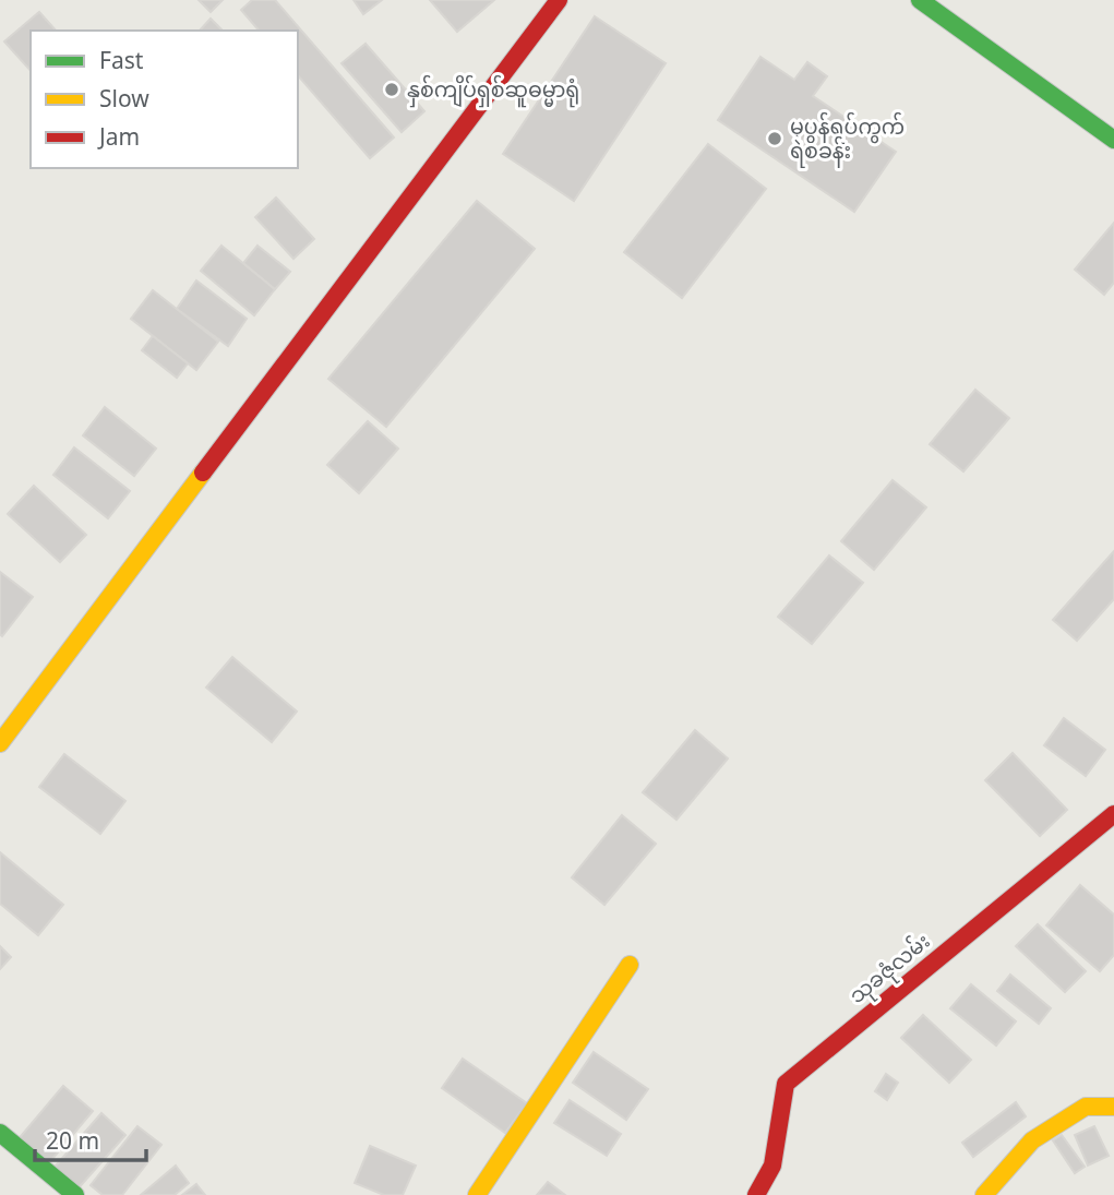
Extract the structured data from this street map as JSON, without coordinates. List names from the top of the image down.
{
  "streets": {
    "street": ["သုခဇုံလမ်း"]
  },
  "places": ["နှစ်ကျိပ်ရှစ်ဆူဓမ္မာရုံ", "မုပွန်ရပ်ကွက် ရဲစခန်း"],
  "legend": ["Fast", "Slow", "Jam"],
  "scale_bar": "20 m"
}
